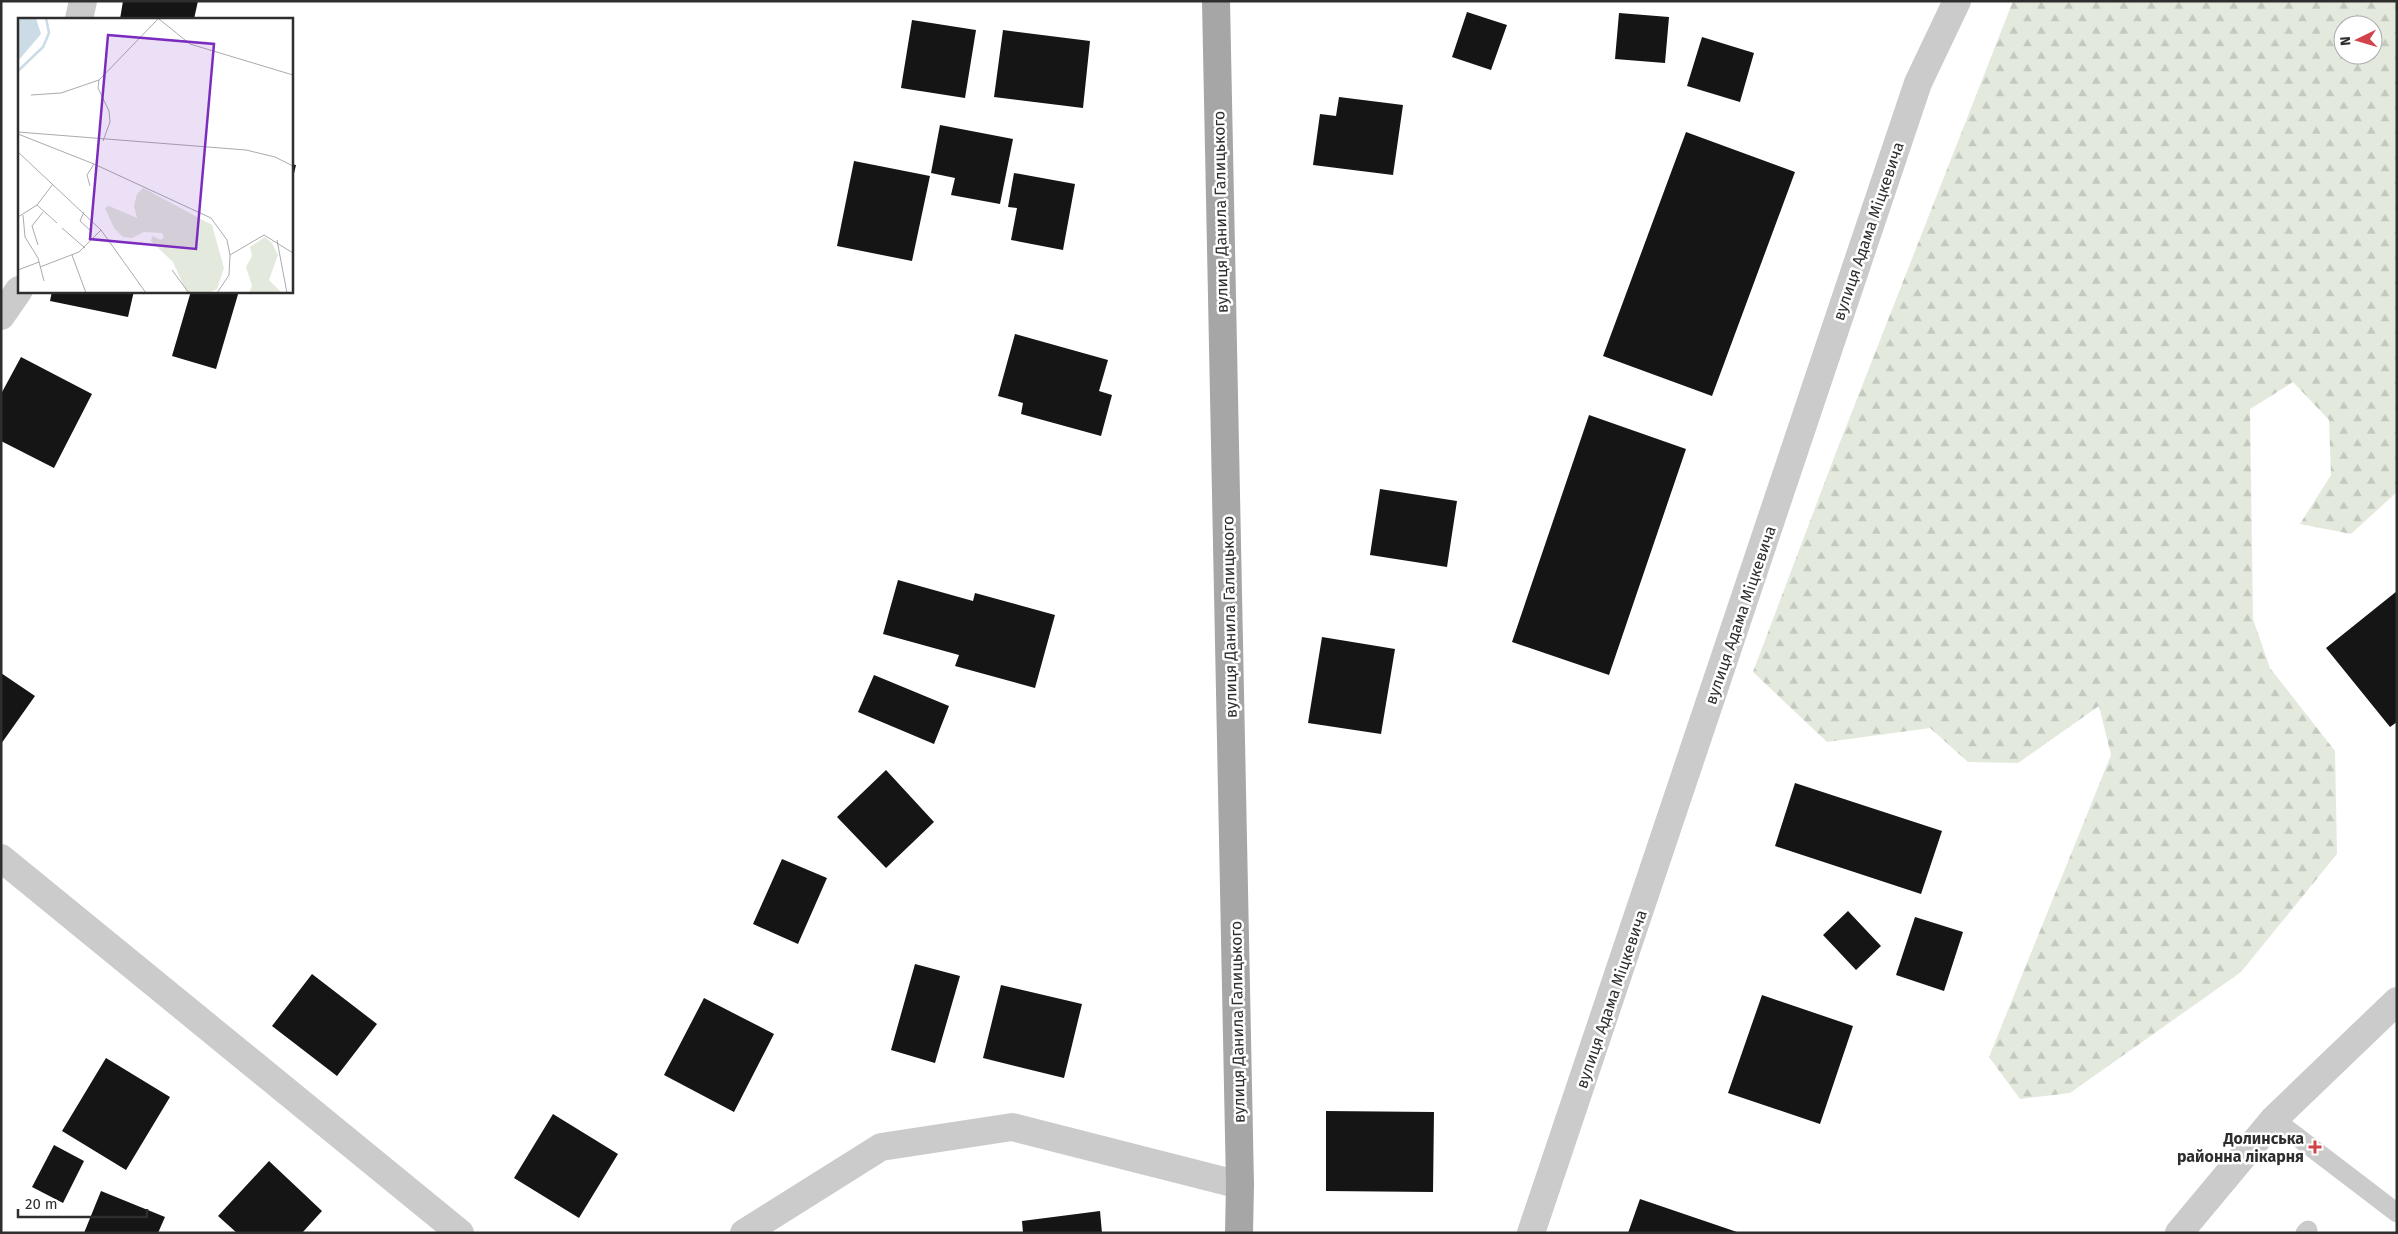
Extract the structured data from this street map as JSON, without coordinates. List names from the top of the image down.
{
  "streets": {
    "main road": ["вулиця Данила Галицького"],
    "street": ["вулиця Адама Міцкевича"]
  },
  "places": {
    "health": ["Долинська районна лікарня"]
  },
  "scale_bar": "20 m",
  "north": "left"
}
